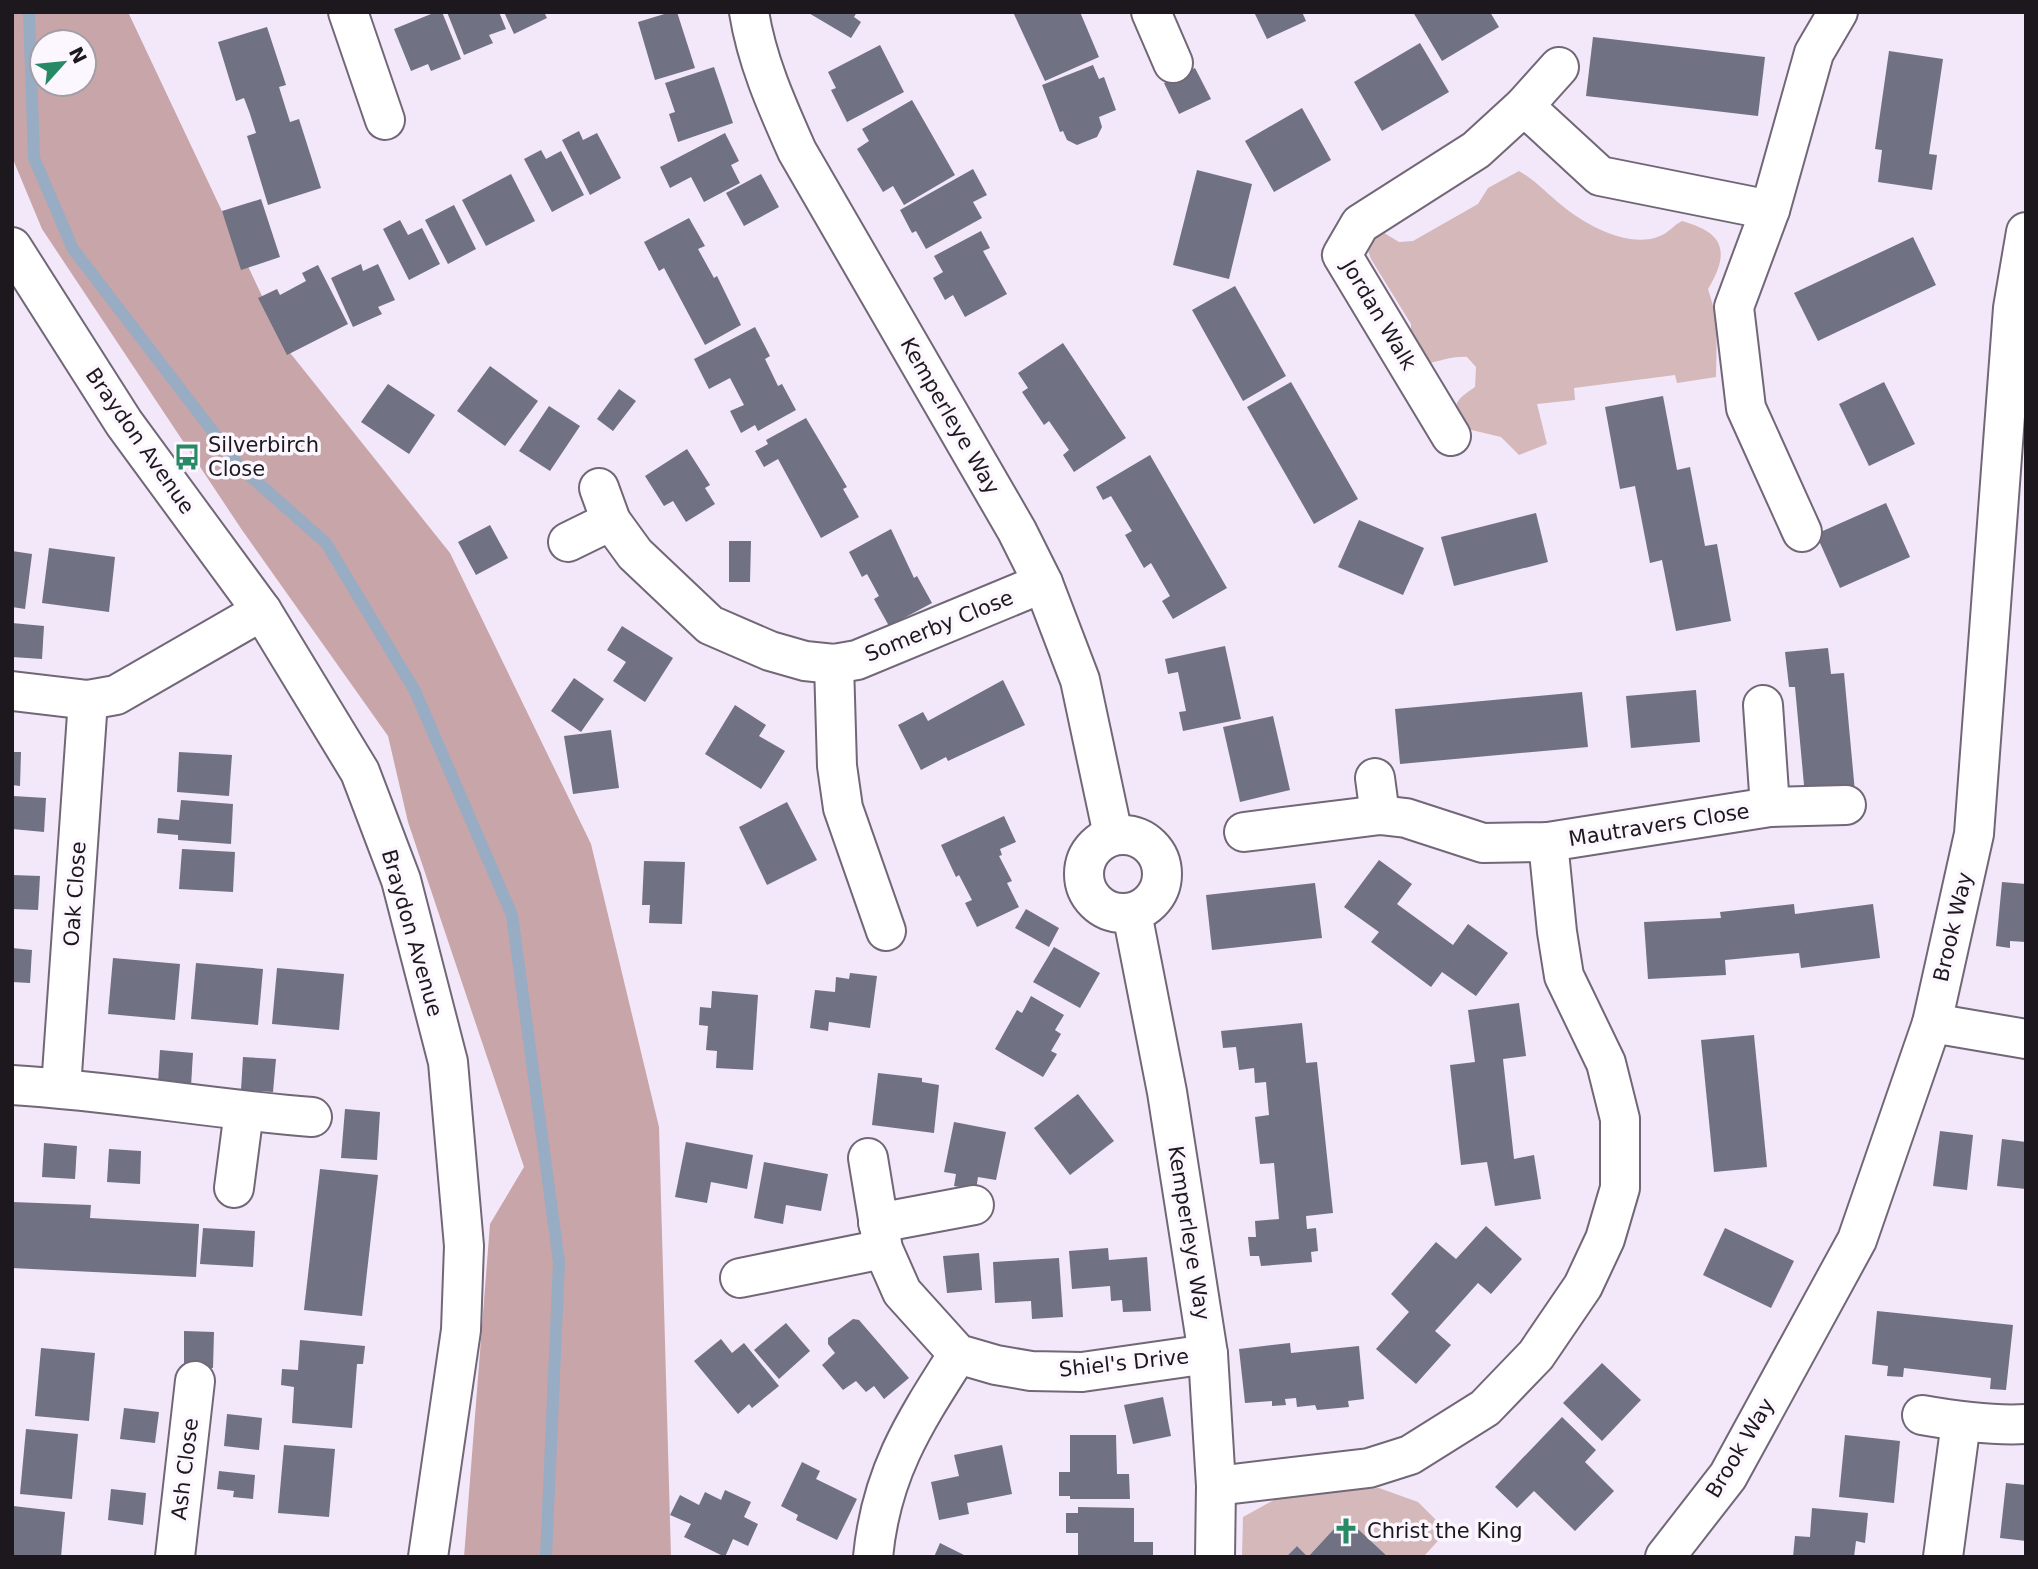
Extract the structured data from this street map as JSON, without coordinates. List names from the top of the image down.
{
  "streets": {
    "street": [
      "Jordan Walk",
      "Kemperleye Way",
      "Braydon Avenue",
      "Somerby Close",
      "Mautravers Close",
      "Oak Close",
      "Brook Way",
      "Shiel's Drive",
      "Ash Close"
    ]
  },
  "crossings": [
    ["Kemperleye Way", "Somerby Close"],
    ["Kemperleye Way", "Mautravers Close"],
    ["Kemperleye Way", "Shiel's Drive"]
  ],
  "places": {
    "bus stop": ["Silverbirch Close"],
    "church": ["Christ the King"]
  },
  "north": "top right"
}
